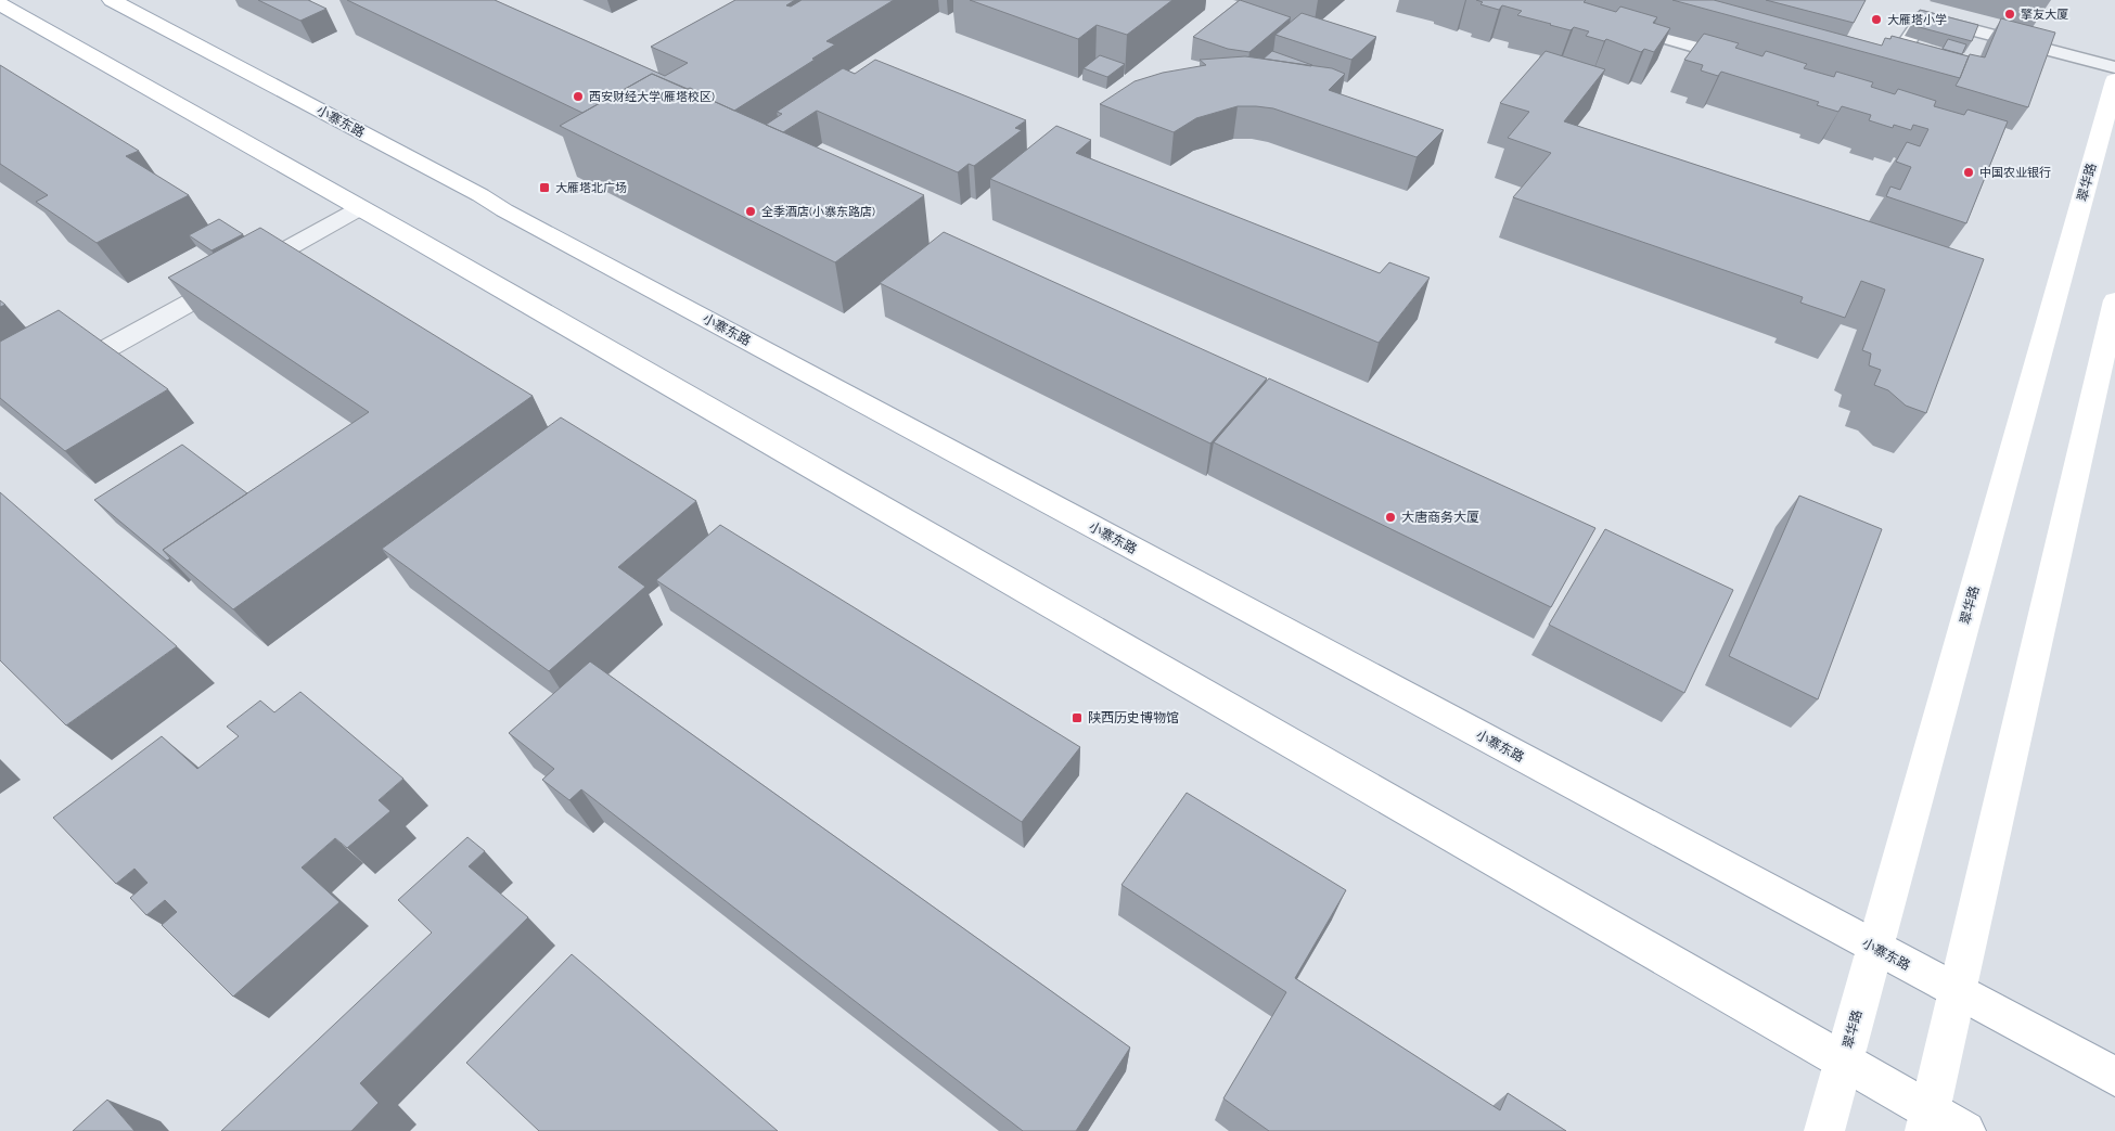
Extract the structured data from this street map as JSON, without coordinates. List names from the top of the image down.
{
  "streets": {
    "main road": ["小寨东路", "翠华路"]
  },
  "crossings": [
    ["小寨东路", "翠华路"]
  ],
  "places": {
    "other": [
      "擎友大厦",
      "大雁塔小学",
      "西安财经大学(雁塔校区)",
      "中国农业银行",
      "全季酒店(小寨东路店)",
      "大唐商务大厦"
    ],
    "transit": ["大雁塔北广场", "陕西历史博物馆"]
  }
}
